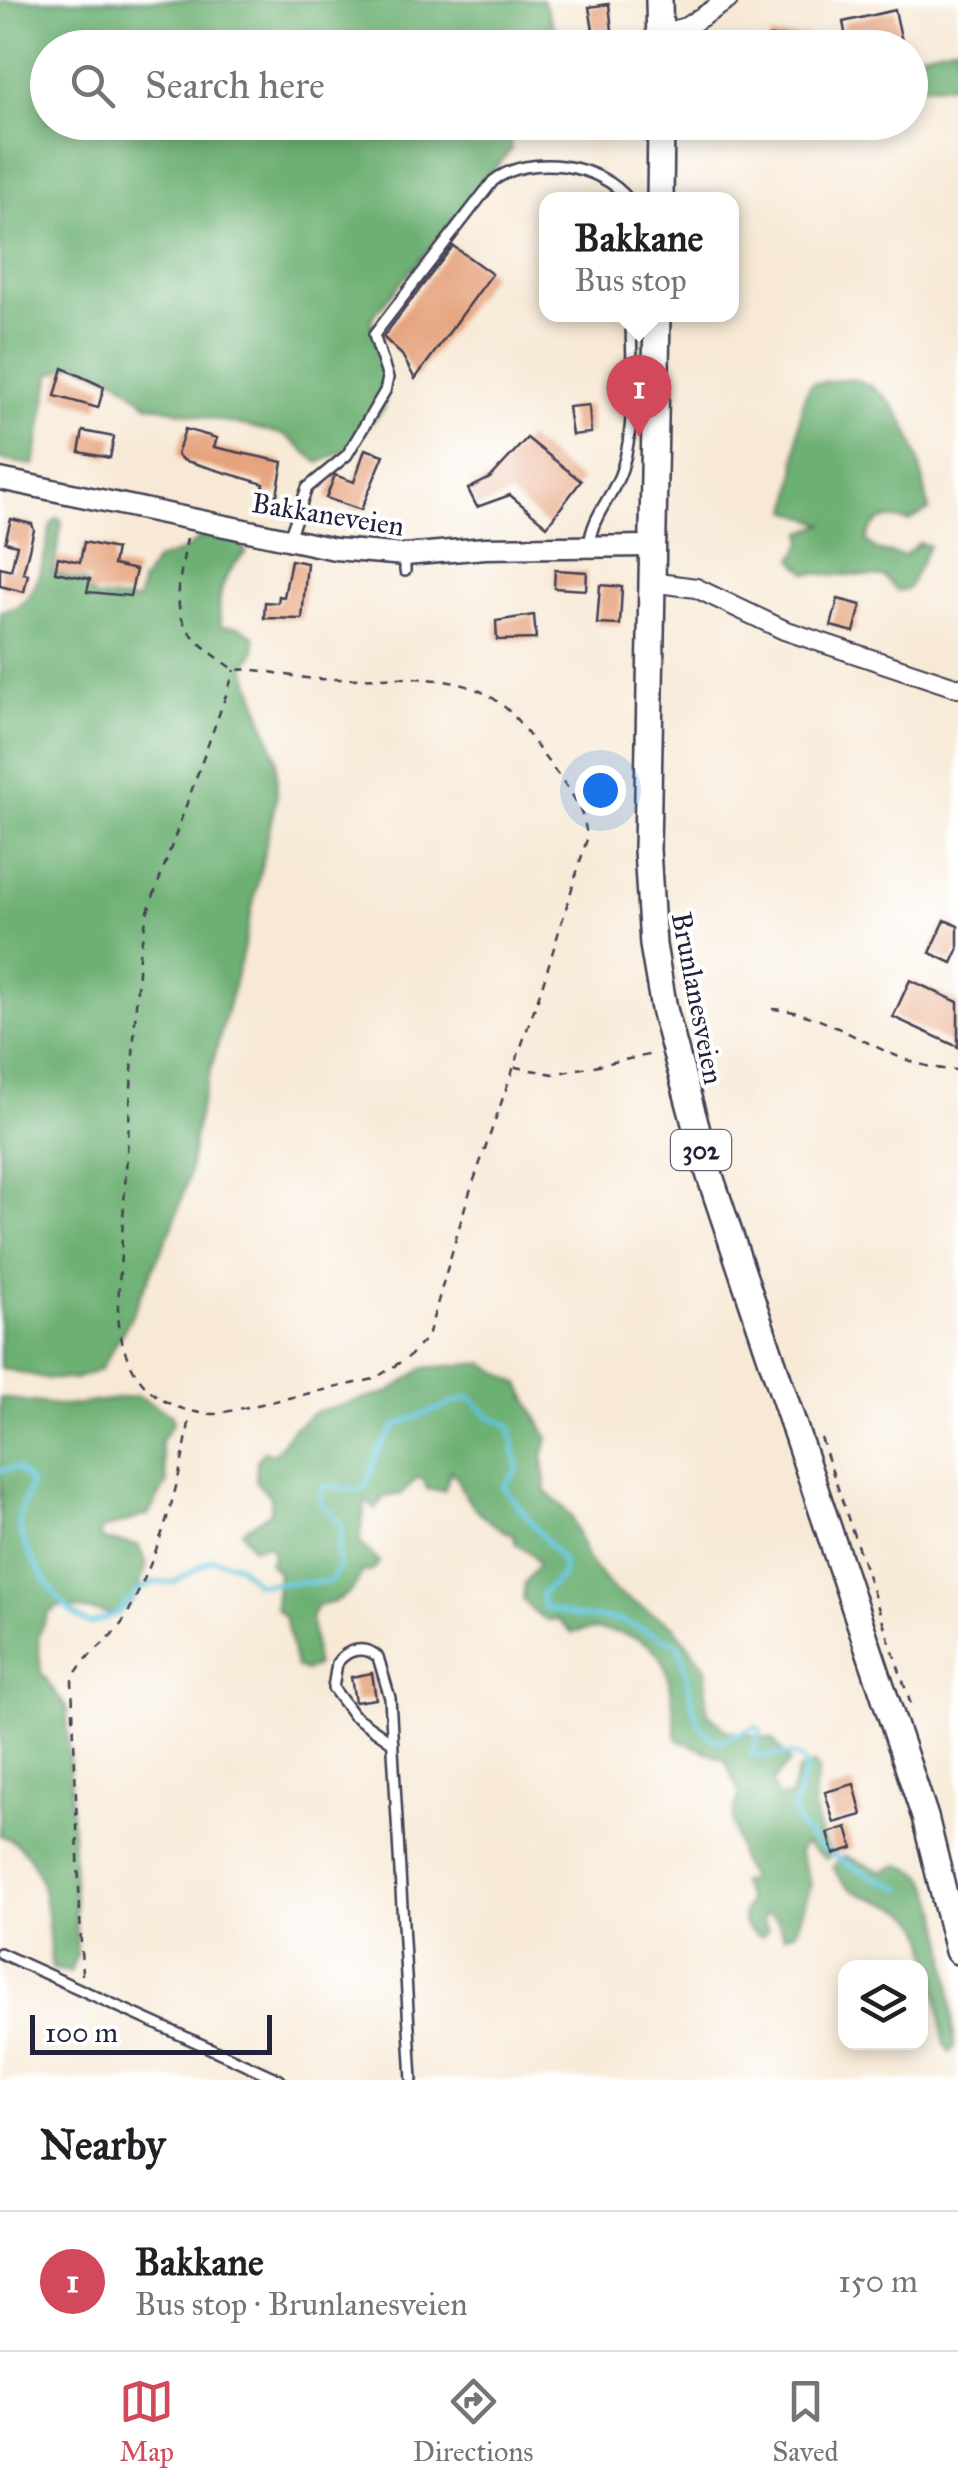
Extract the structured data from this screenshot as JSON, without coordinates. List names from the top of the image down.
{
  "streets": {
    "main road": ["Brunlanesveien", "302"],
    "street": ["Bakkaneveien"]
  },
  "crossings": [
    ["Bakkaneveien", "Brunlanesveien"]
  ],
  "scale_bar": "100 m",
  "page": {
    "search": "Search here",
    "popup": ["Bakkane", "Bus stop"],
    "pins": "1",
    "scale": "100 m",
    "heading": "Nearby",
    "list": [
      {
        "mark": "1",
        "name": "Bakkane",
        "note": "Bus stop · Brunlanesveien",
        "value": "150 m"
      }
    ],
    "nav": ["Map", "Directions", "Saved"]
  }
}
